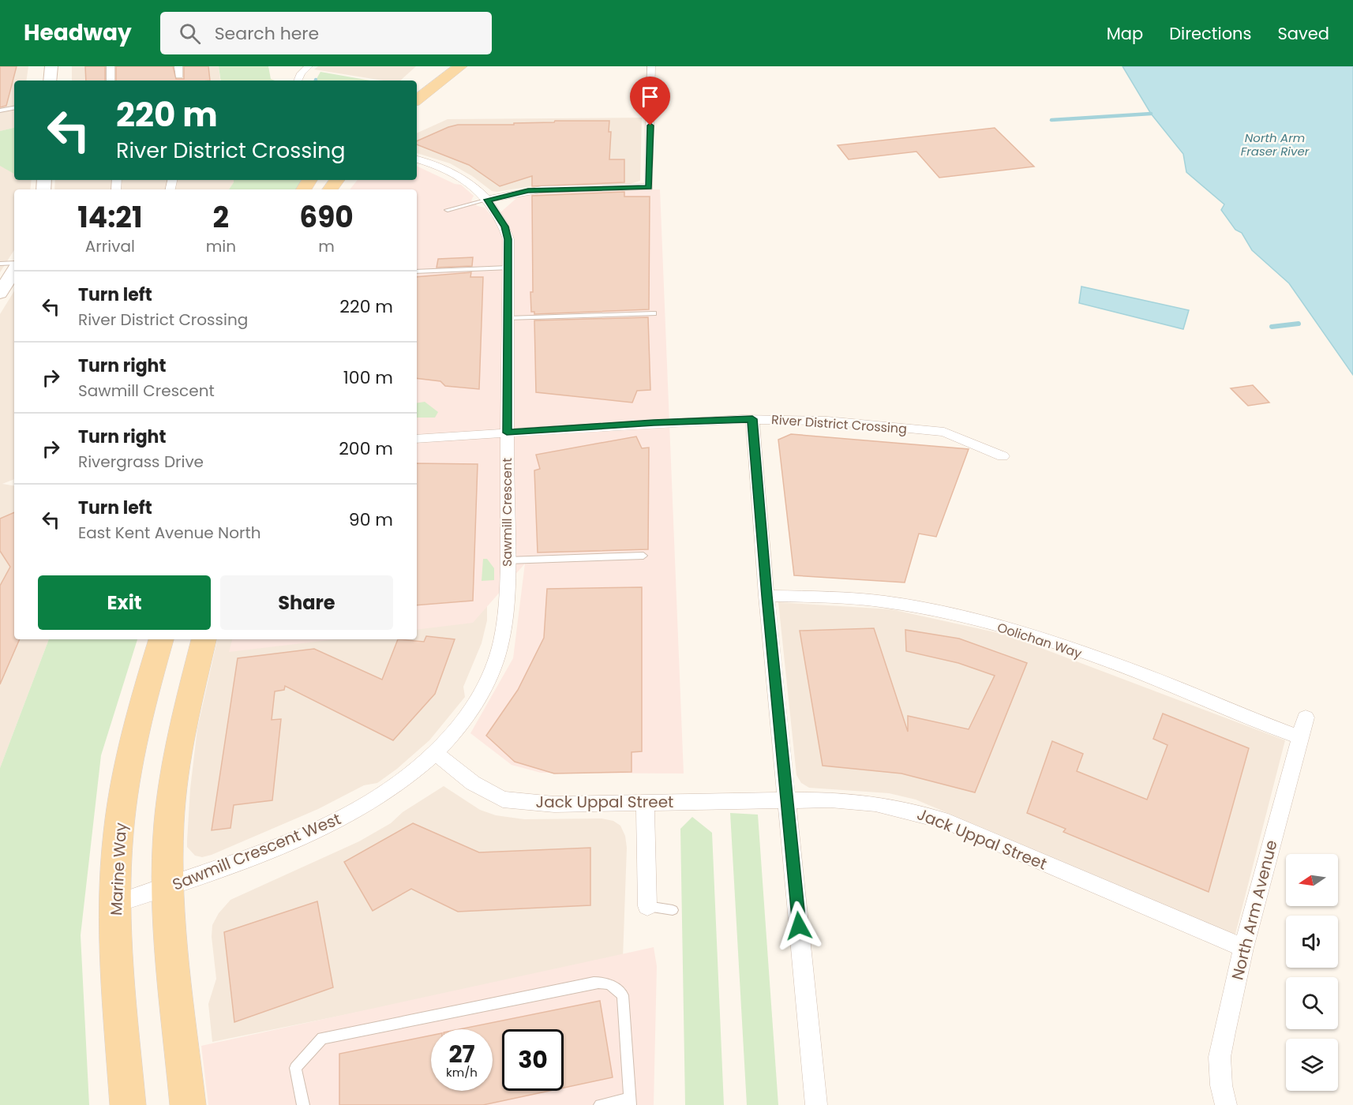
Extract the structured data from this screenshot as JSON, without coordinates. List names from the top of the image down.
{
  "streets": {
    "main road": ["Marine Way"],
    "street": [
      "River District Crossing",
      "Sawmill Crescent",
      "Oolichan Way",
      "Jack Uppal Street",
      "Sawmill Crescent West",
      "North Arm Avenue"
    ]
  },
  "crossings": [
    ["River District Crossing", "Sawmill Crescent"],
    ["Sawmill Crescent", "Jack Uppal Street"],
    ["Sawmill Crescent", "Sawmill Crescent West"],
    ["Oolichan Way", "North Arm Avenue"],
    ["Jack Uppal Street", "Sawmill Crescent West"],
    ["Jack Uppal Street", "North Arm Avenue"],
    ["Sawmill Crescent West", "Marine Way"]
  ],
  "water": ["North Arm Fraser River"],
  "north": "left",
  "page": {
    "header": "Headway",
    "search": "Search here",
    "nav": ["Map", "Directions", "Saved"],
    "turn": ["220 m", "River District Crossing"],
    "eta": [
      "14:21",
      "Arrival",
      "2",
      "min",
      "690",
      "m"
    ],
    "list": [
      {
        "name": "Turn left",
        "note": "River District Crossing",
        "value": "220 m"
      },
      {
        "name": "Turn right",
        "note": "Sawmill Crescent",
        "value": "100 m"
      },
      {
        "name": "Turn right",
        "note": "Rivergrass Drive",
        "value": "200 m"
      },
      {
        "name": "Turn left",
        "note": "East Kent Avenue North",
        "value": "90 m"
      }
    ],
    "buttons": ["Exit", "Share"],
    "speed": "27 km/h",
    "limit": "30"
  }
}
